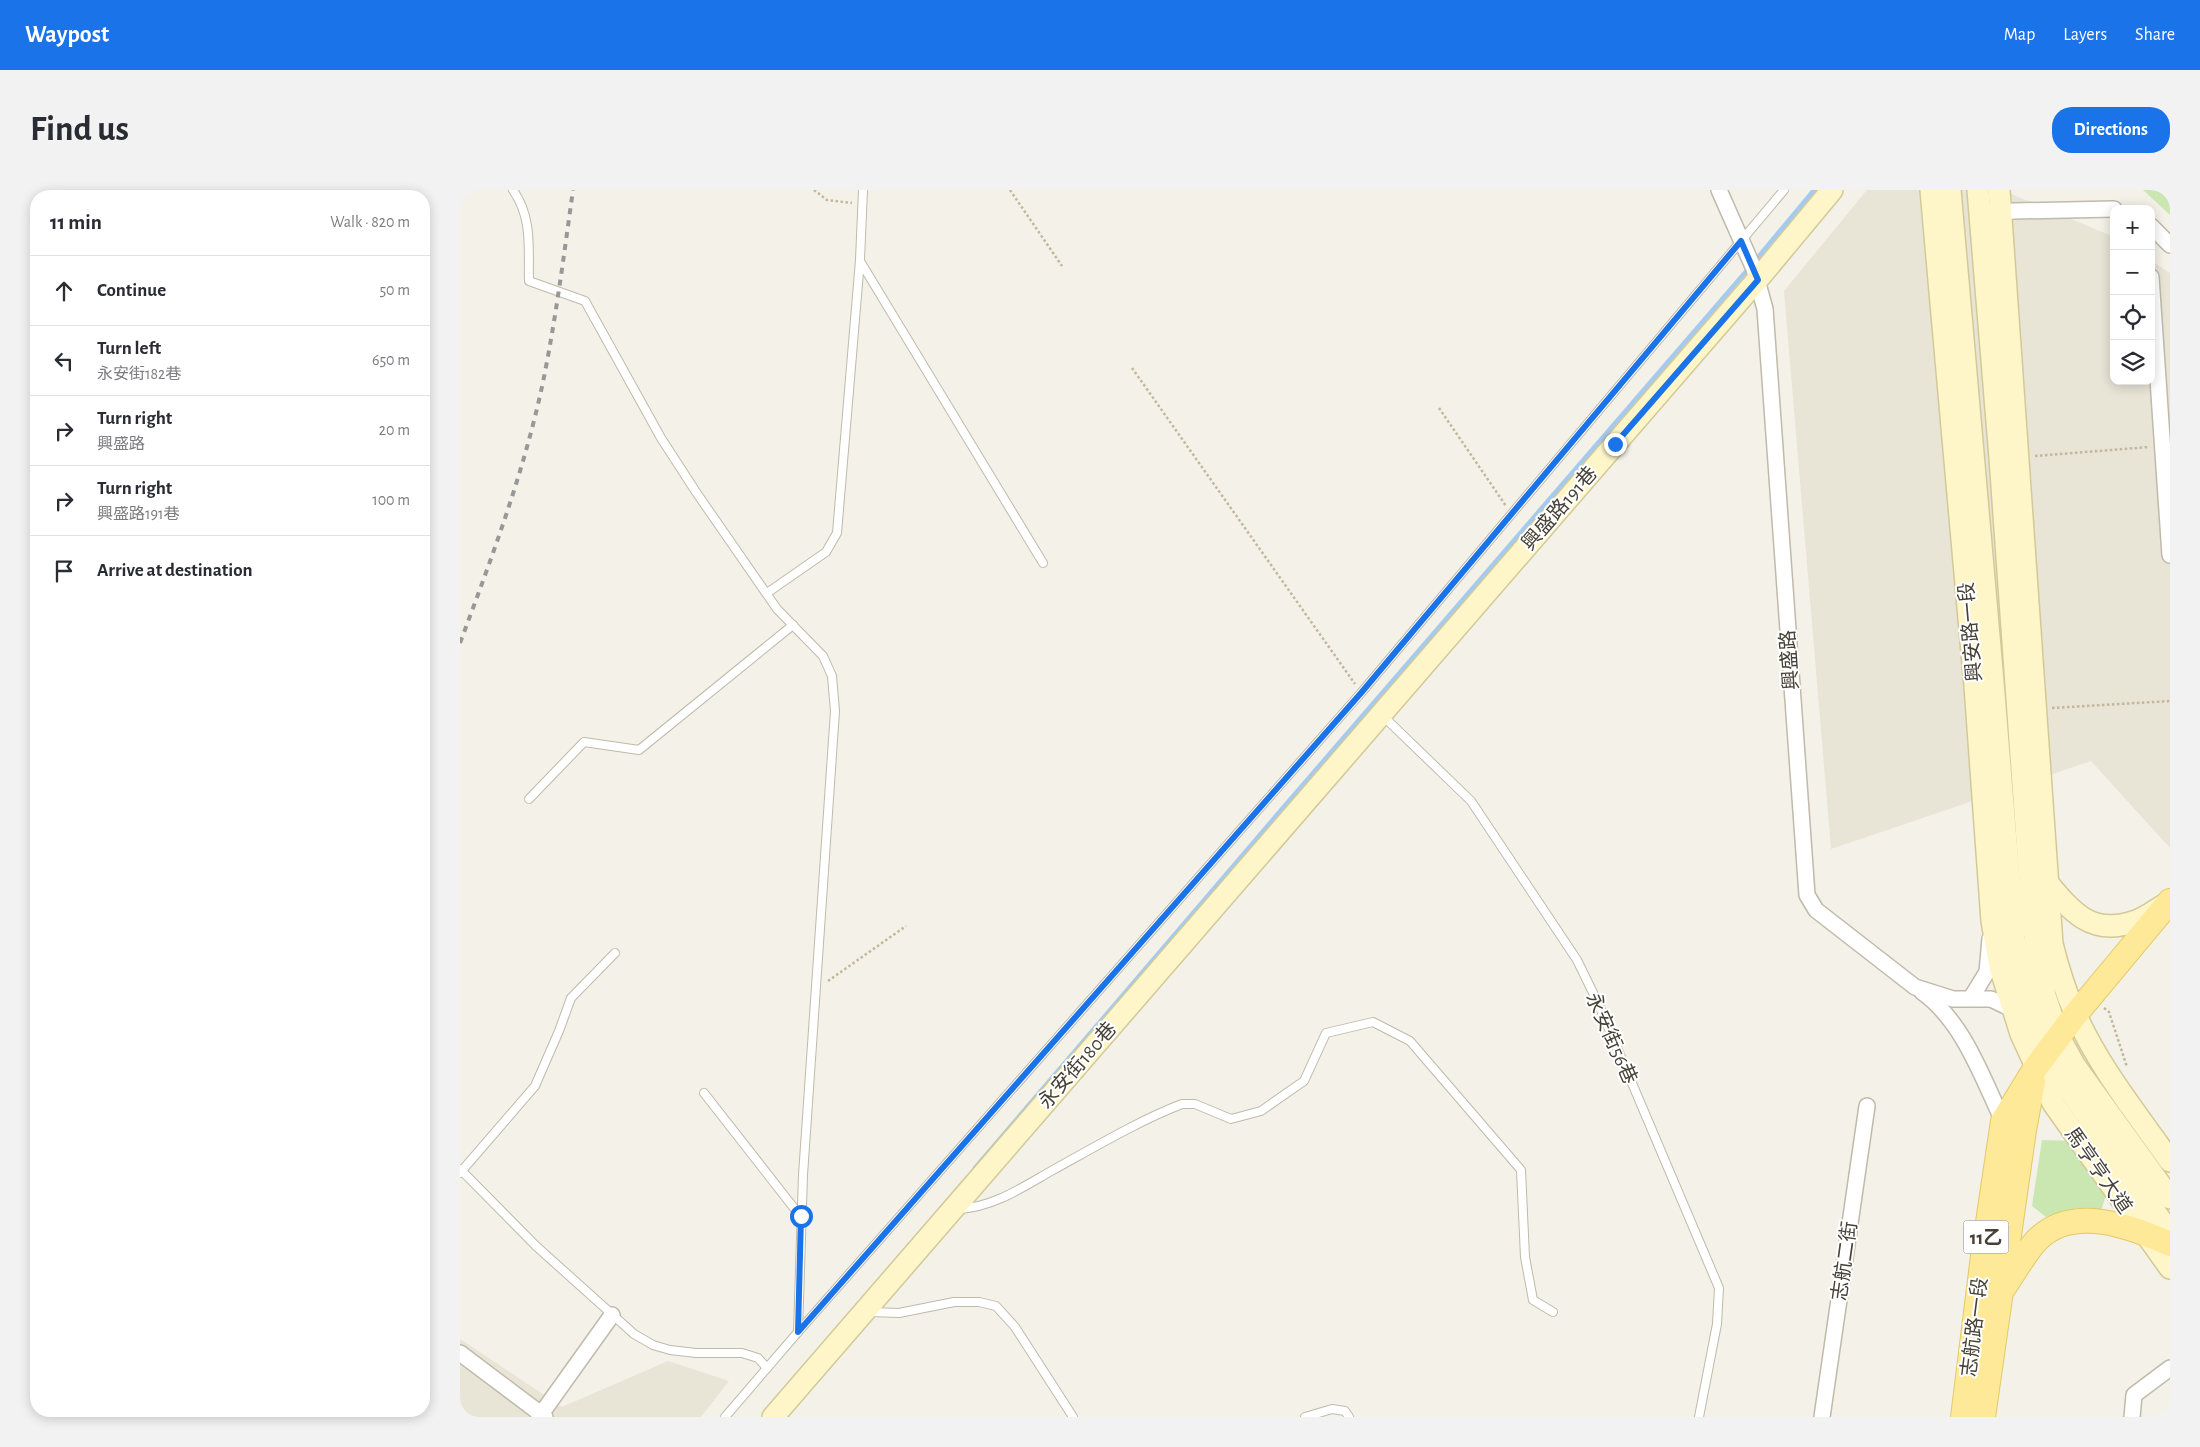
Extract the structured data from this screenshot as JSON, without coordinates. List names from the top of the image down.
{
  "streets": {
    "main road": ["11乙", "志航路一段"],
    "street": [
      "興盛路191巷",
      "興安路一段",
      "興盛路",
      "永安街180巷",
      "馬亨亨大道",
      "志航二街"
    ],
    "lane": ["永安街56巷"]
  },
  "crossings": [
    ["興盛路191巷", "興盛路"],
    ["興盛路191巷", "永安街56巷"],
    ["興盛路191巷", "永安街180巷"],
    ["興安路一段", "興盛路"],
    ["興安路一段", "馬亨亨大道"],
    ["興安路一段", "志航路一段"],
    ["永安街56巷", "永安街180巷"],
    ["馬亨亨大道", "志航路一段"]
  ],
  "page": {
    "header": "Waypost",
    "nav": ["Map", "Layers", "Share"],
    "buttons": "Directions",
    "title": "Find us",
    "heading": ["11 min", "Walk · 820 m"],
    "map_buttons": ["+", "−"],
    "list": [
      ["Continue", "50 m"],
      ["Turn left", "永安街182巷", "650 m"],
      ["Turn right", "興盛路", "20 m"],
      ["Turn right", "興盛路191巷", "100 m"],
      "Arrive at destination"
    ]
  }
}
